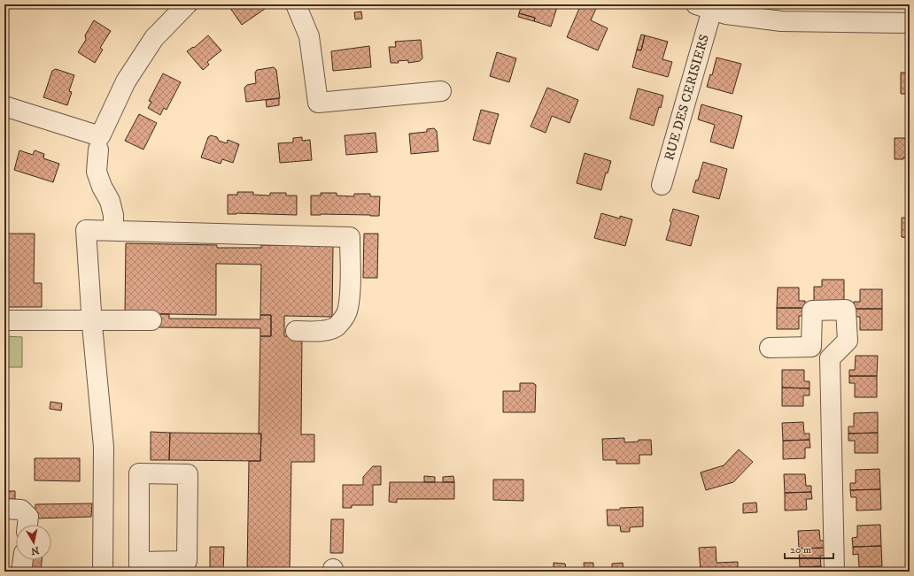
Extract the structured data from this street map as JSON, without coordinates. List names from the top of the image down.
{
  "streets": {
    "street": ["RUE DES CERISIERS"]
  },
  "scale_bar": "20 m",
  "north": "bottom"
}
